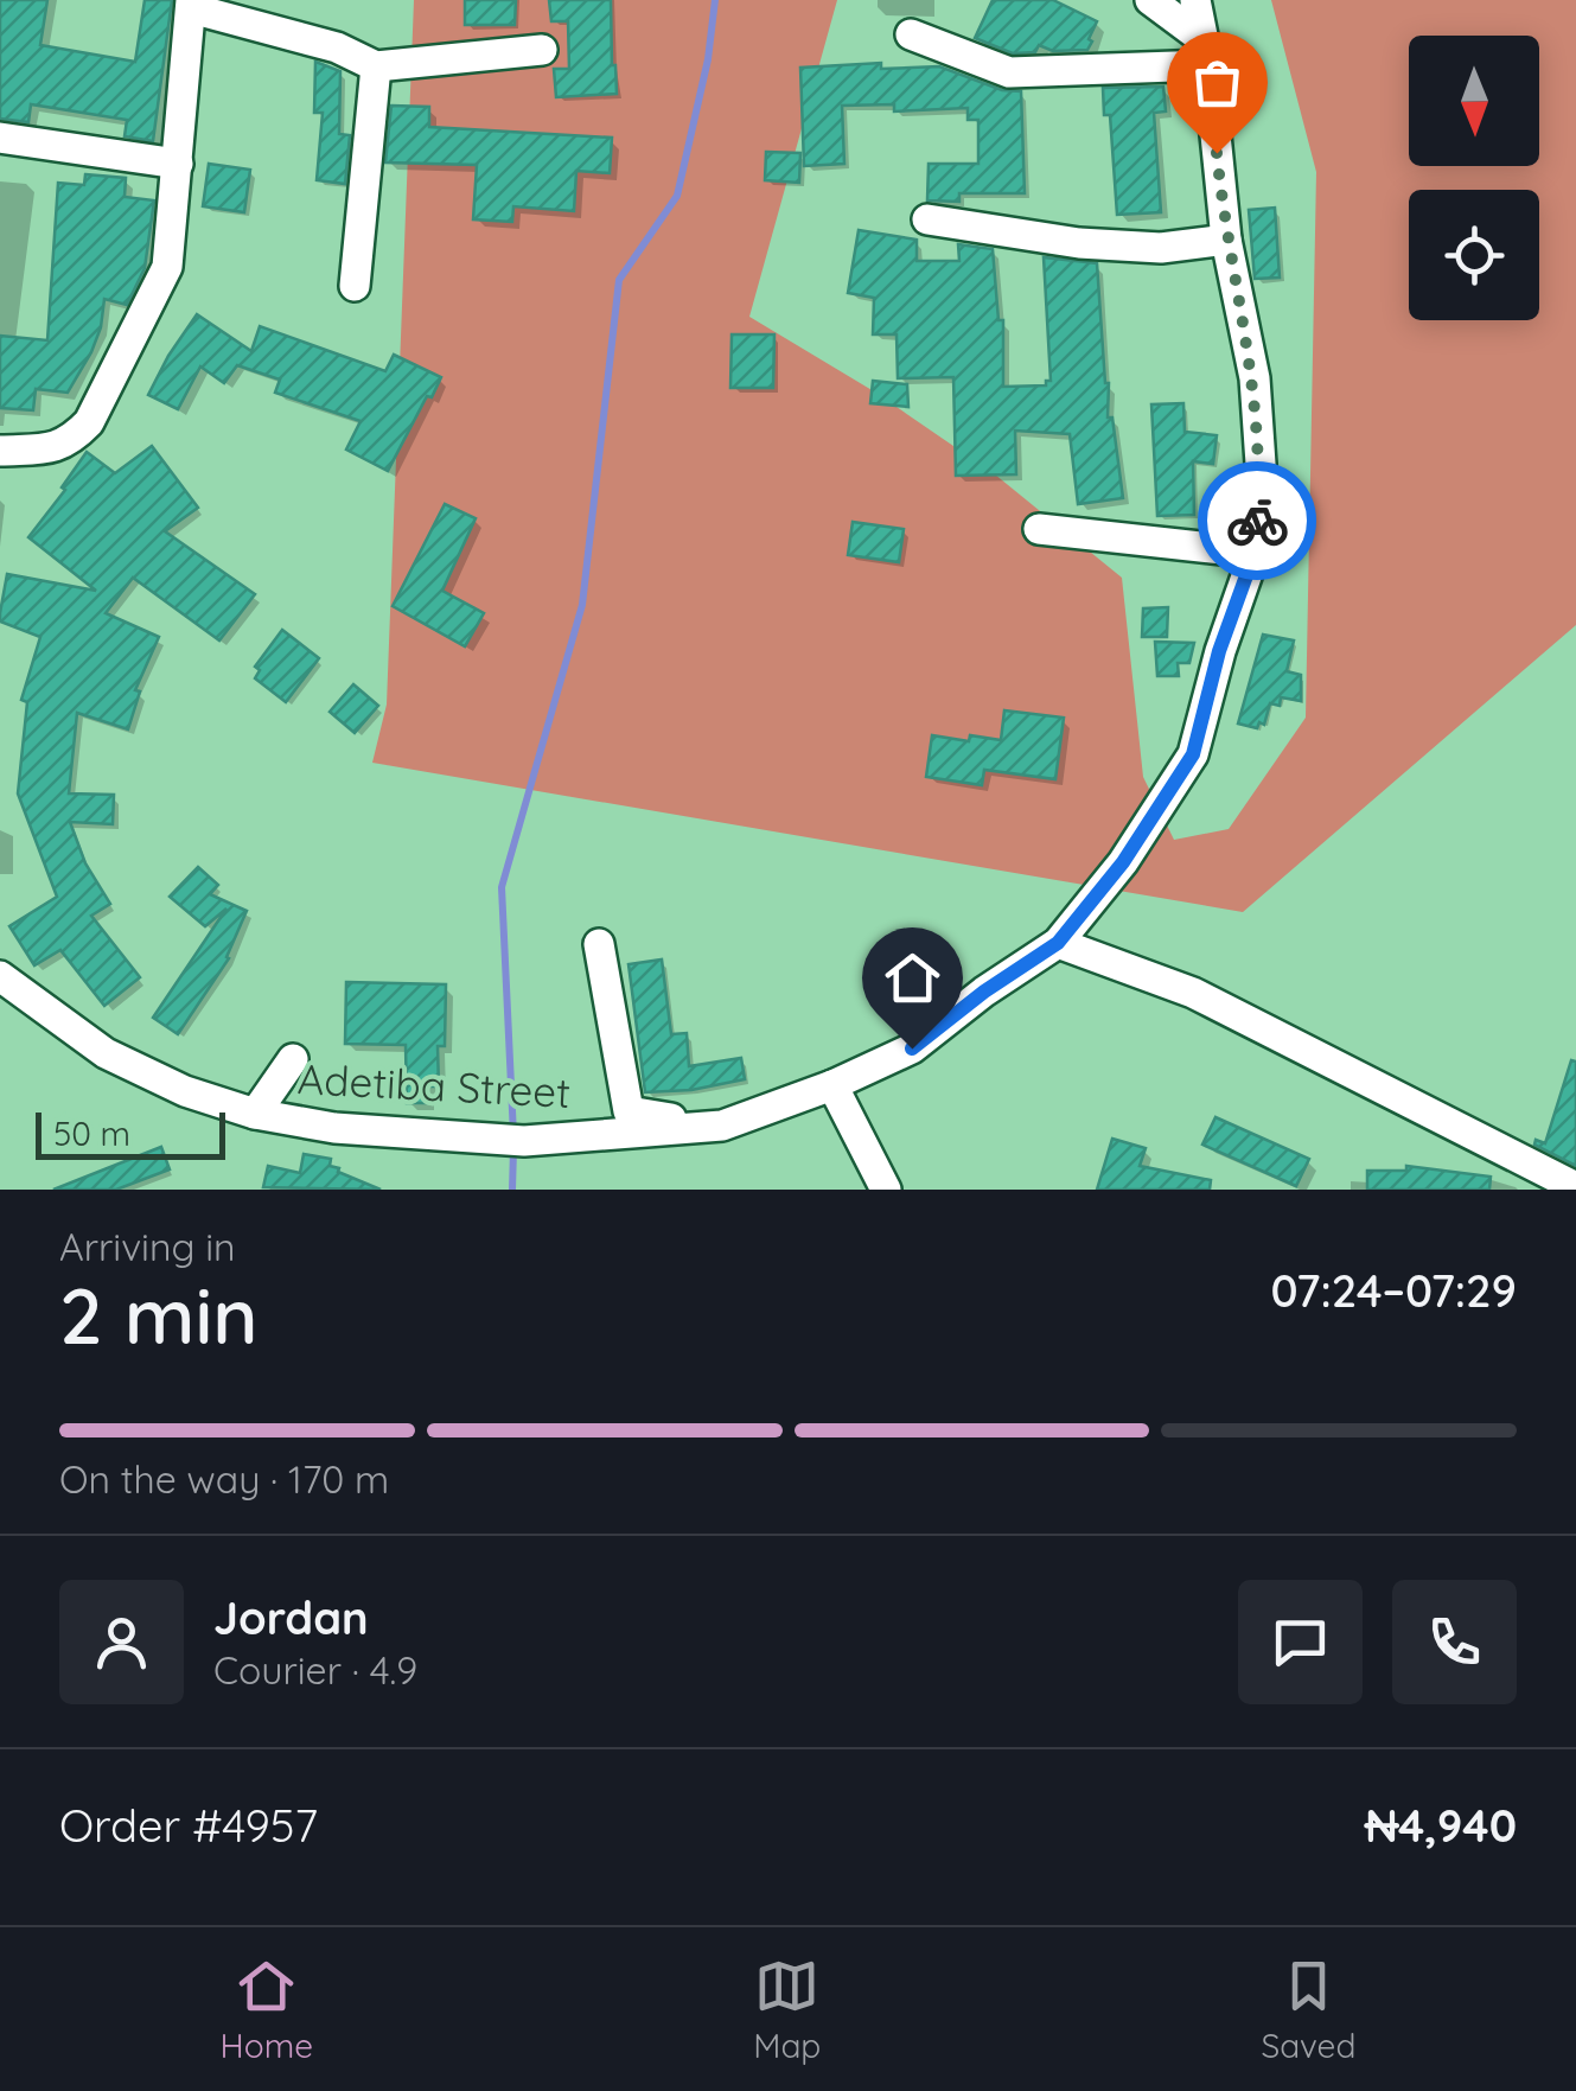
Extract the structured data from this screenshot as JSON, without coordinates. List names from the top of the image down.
{
  "streets": {
    "street": ["Adetiba Street"]
  },
  "scale_bar": "50 m",
  "north": "bottom",
  "page": {
    "scale": "50 m",
    "heading": ["2 min", "Arriving in", "07:24–07:29"],
    "panel": [
      "Jordan",
      "Courier · 4.9",
      "Order #4957",
      "₦4,940"
    ],
    "bar": "On the way · 170 m",
    "tabs": ["Home", "Map", "Saved"]
  }
}
